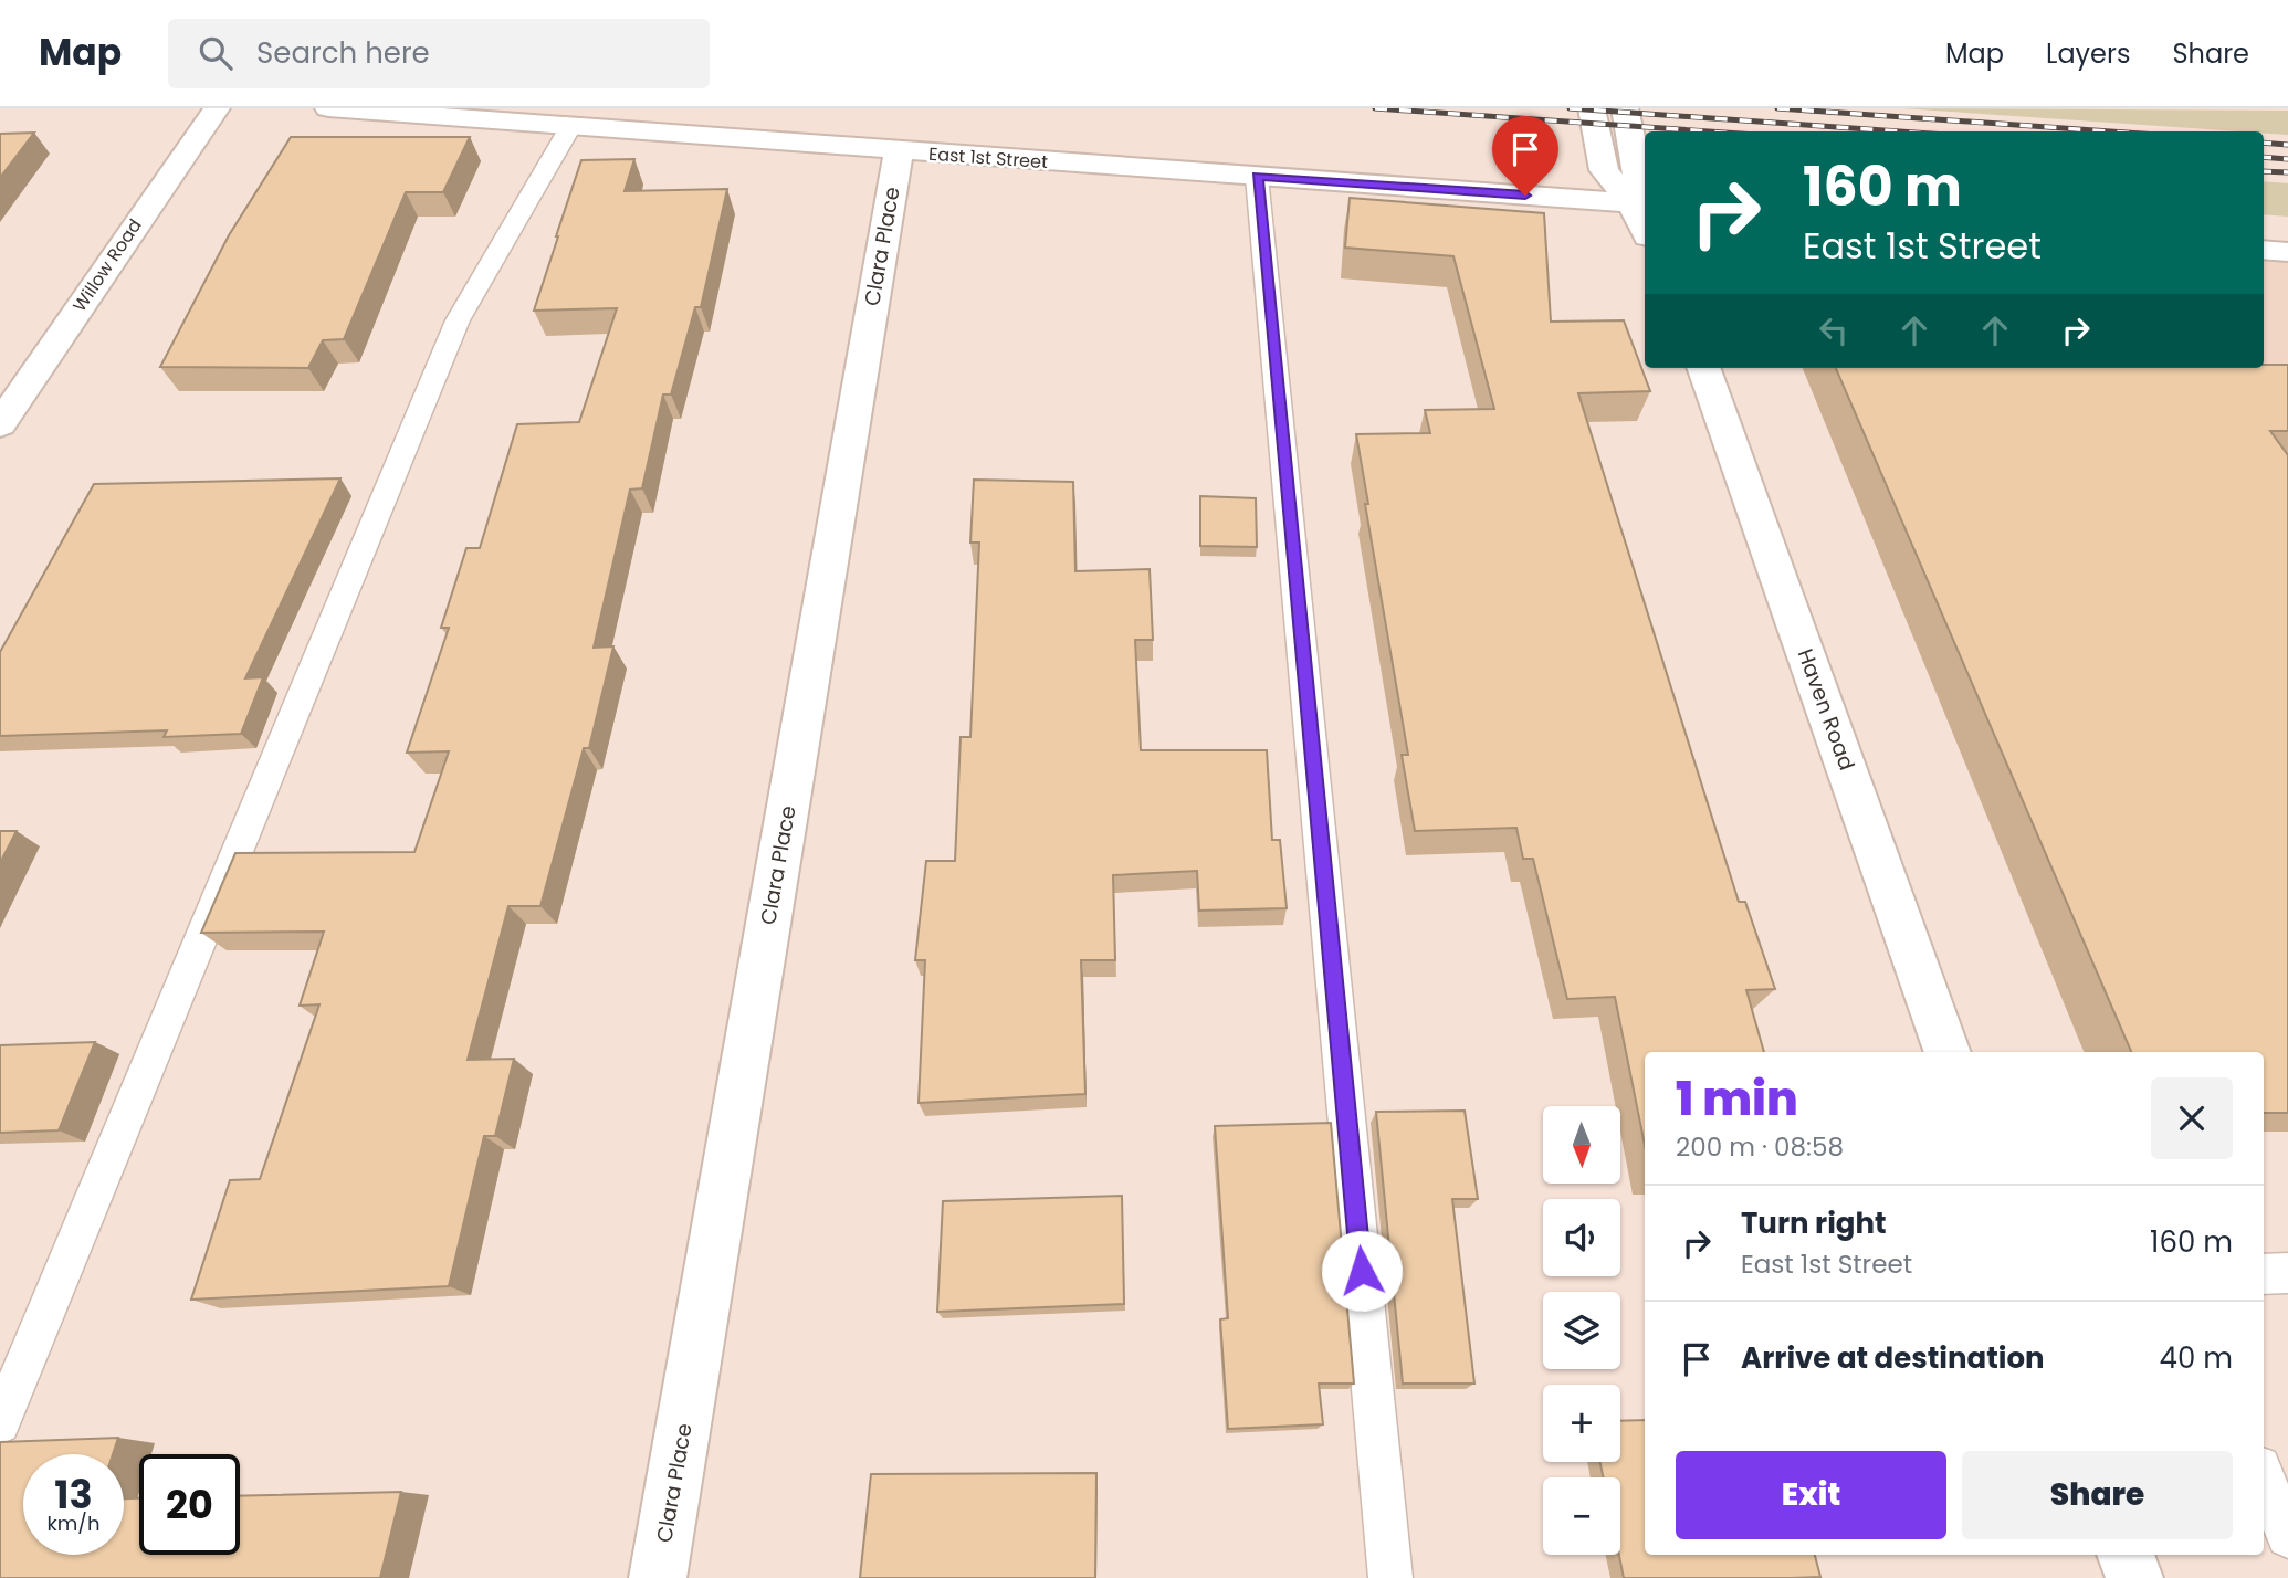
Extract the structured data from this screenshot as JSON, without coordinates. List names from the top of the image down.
{
  "streets": {
    "street": [
      "East 1st Street",
      "Clara Place",
      "Willow Road",
      "Haven Road"
    ]
  },
  "crossings": [
    ["East 1st Street", "Clara Place"]
  ],
  "north": "bottom",
  "page": {
    "header": "Map",
    "search": "Search here",
    "nav": ["Map", "Layers", "Share"],
    "turn": ["160 m", "East 1st Street"],
    "heading": ["1 min", "200 m · 08:58"],
    "map_buttons": ["+", "−"],
    "list": [
      {
        "name": "Turn right",
        "note": "East 1st Street",
        "value": "160 m"
      },
      {
        "name": "Arrive at destination",
        "value": "40 m"
      }
    ],
    "buttons": ["Exit", "Share"],
    "speed": "13 km/h",
    "limit": "20"
  }
}
